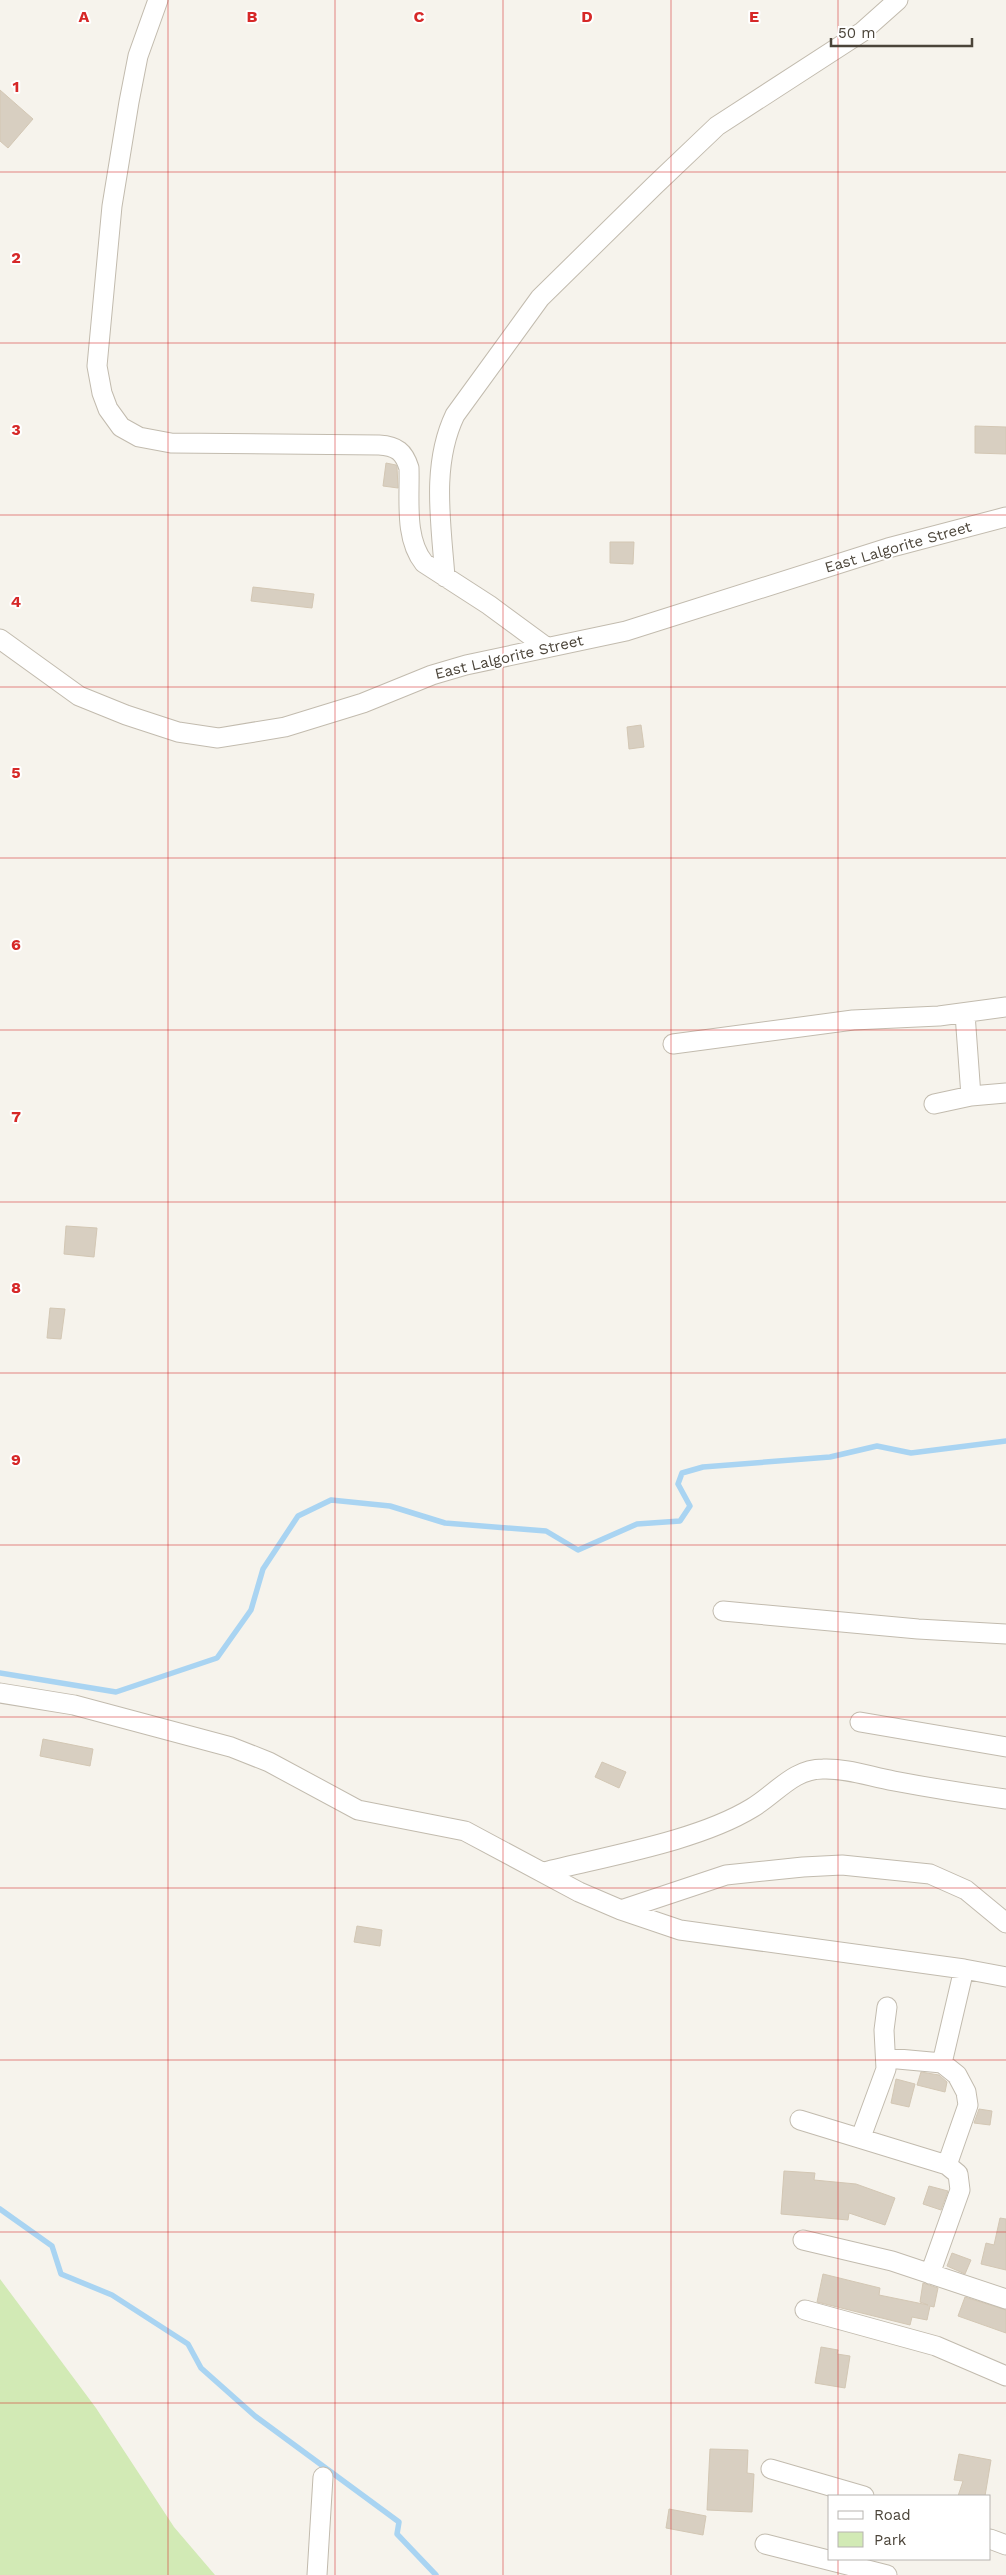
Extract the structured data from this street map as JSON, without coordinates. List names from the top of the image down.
{
  "streets": {
    "street": ["East Lalgorite Street"]
  },
  "legend": ["Road", "Park"],
  "scale_bar": "50 m",
  "grid": {
    "columns": [
      "A",
      "B",
      "C",
      "D",
      "E"
    ],
    "rows": [
      "1",
      "2",
      "3",
      "4",
      "5",
      "6",
      "7",
      "8",
      "9"
    ]
  }
}
